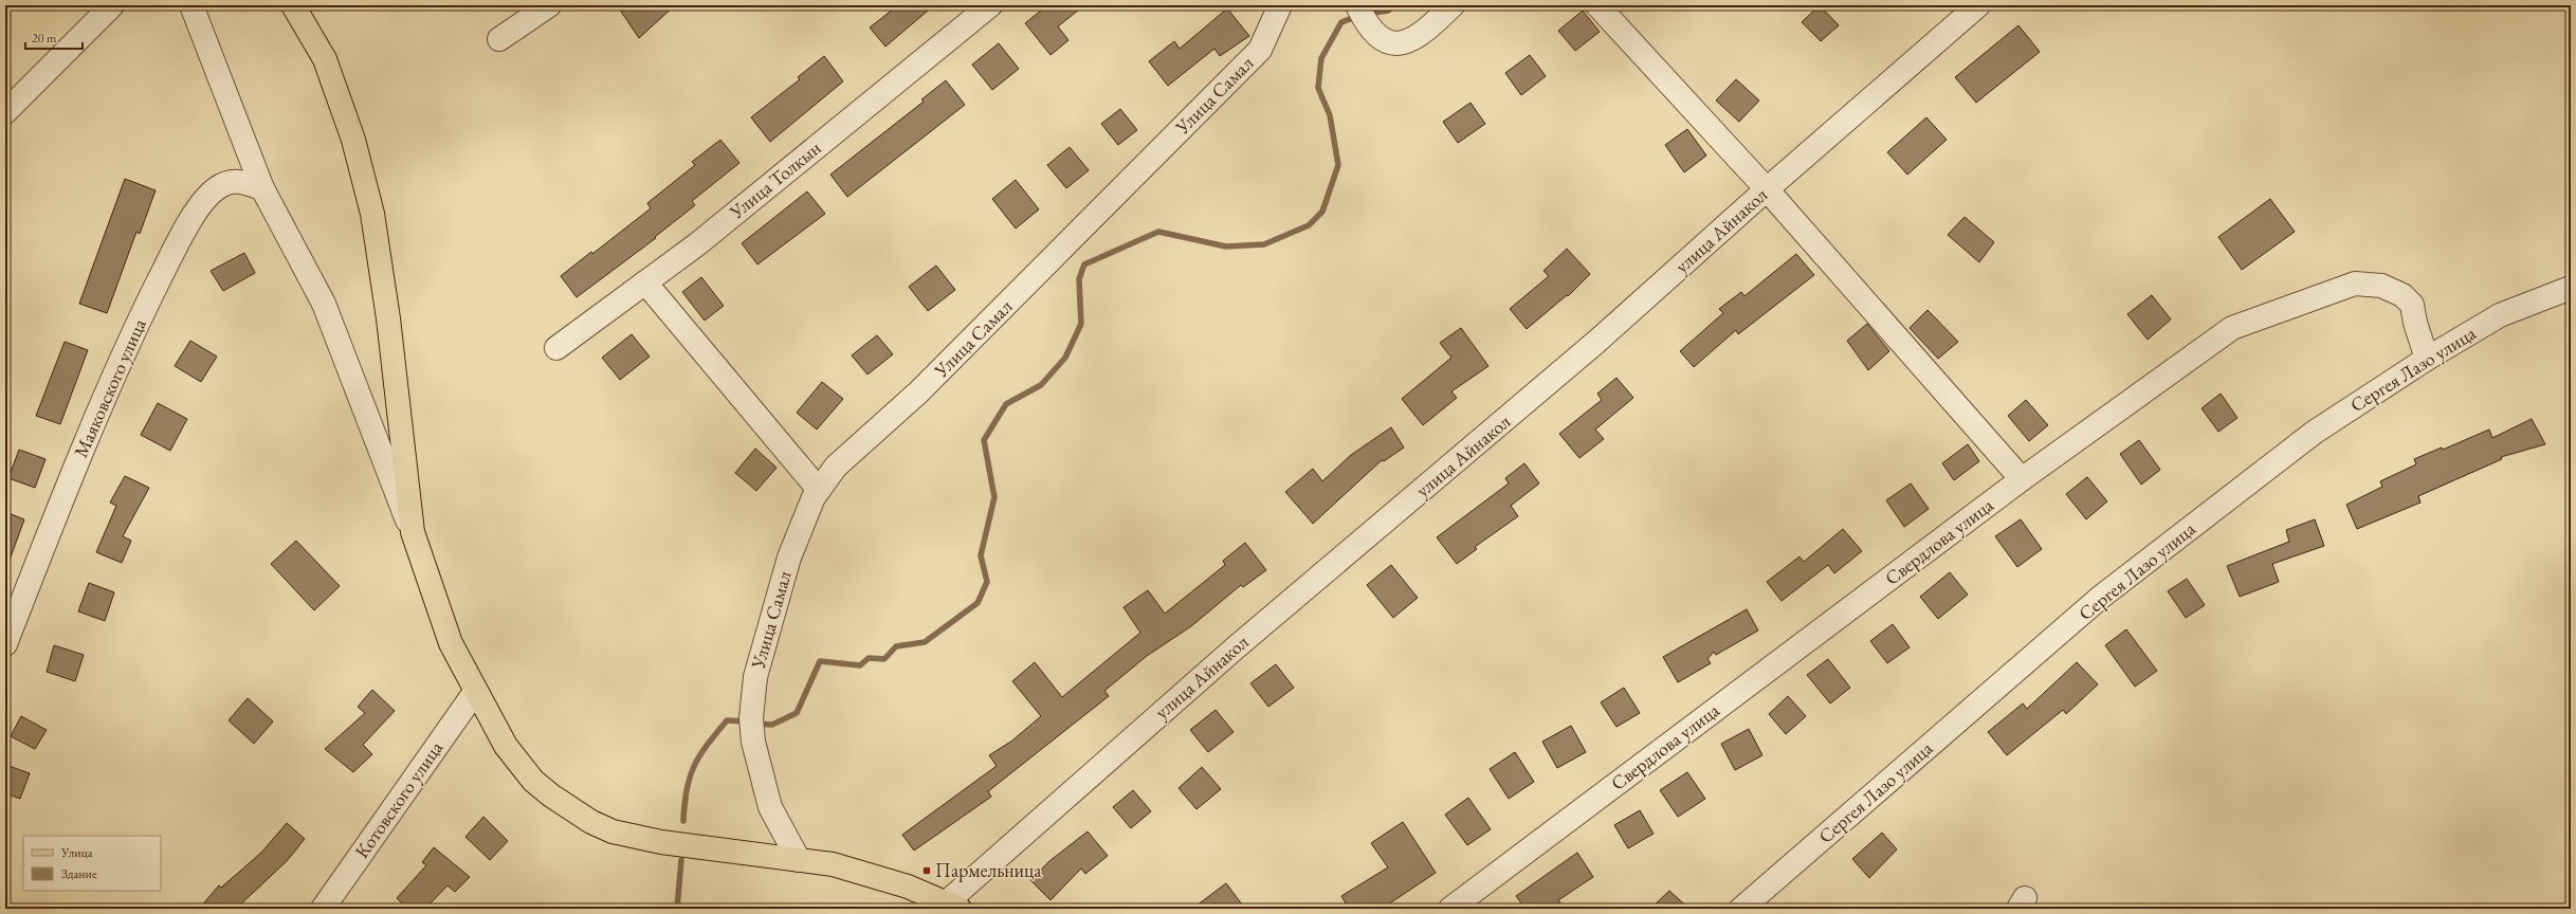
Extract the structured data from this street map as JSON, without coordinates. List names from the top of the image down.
{
  "streets": {
    "street": [
      "Улица Самал",
      "Улица Толкын",
      "улица Айнакол",
      "Сергея Лазо улица",
      "Маяковского улица",
      "Свердлова улица",
      "Котовского улица"
    ]
  },
  "crossings": [
    ["Сергея Лазо улица", "Свердлова улица"]
  ],
  "places": {
    "transit": ["Пармельница"]
  },
  "legend": ["Улица", "Здание"],
  "scale_bar": "20 m"
}
